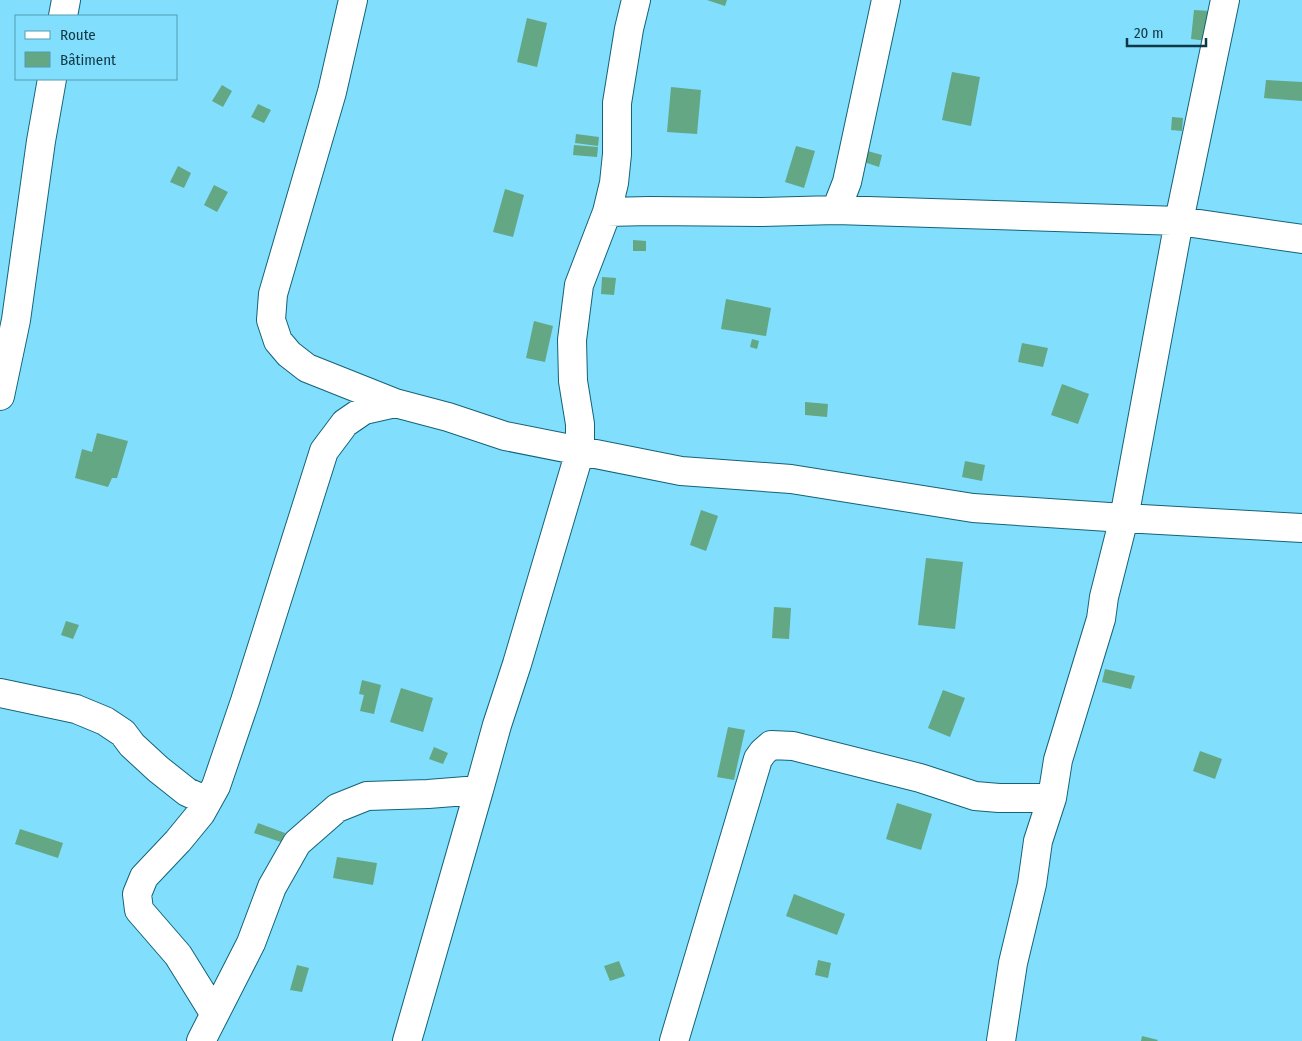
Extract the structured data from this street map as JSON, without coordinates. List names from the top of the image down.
{
  "legend": ["Route", "Bâtiment"],
  "scale_bar": "20 m"
}
